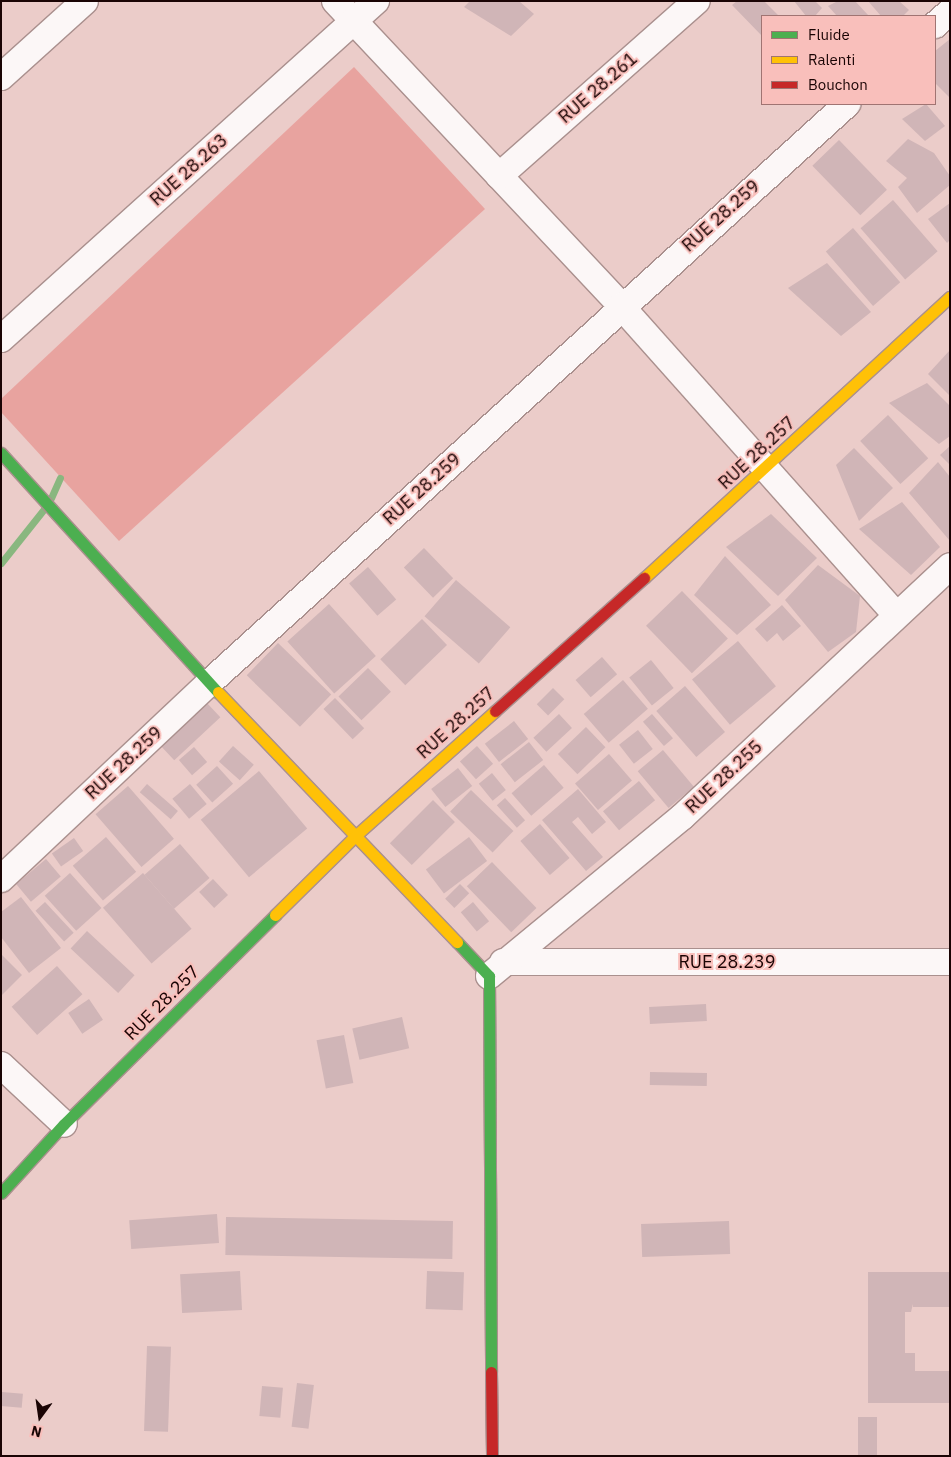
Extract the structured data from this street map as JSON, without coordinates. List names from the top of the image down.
{
  "streets": {
    "street": [
      "RUE 28.261",
      "RUE 28.263",
      "RUE 28.259",
      "RUE 28.257",
      "RUE 28.255",
      "RUE 28.239"
    ]
  },
  "crossings": [
    ["RUE 28.255", "RUE 28.239"]
  ],
  "legend": ["Fluide", "Ralenti", "Bouchon"],
  "north": "bottom"
}
